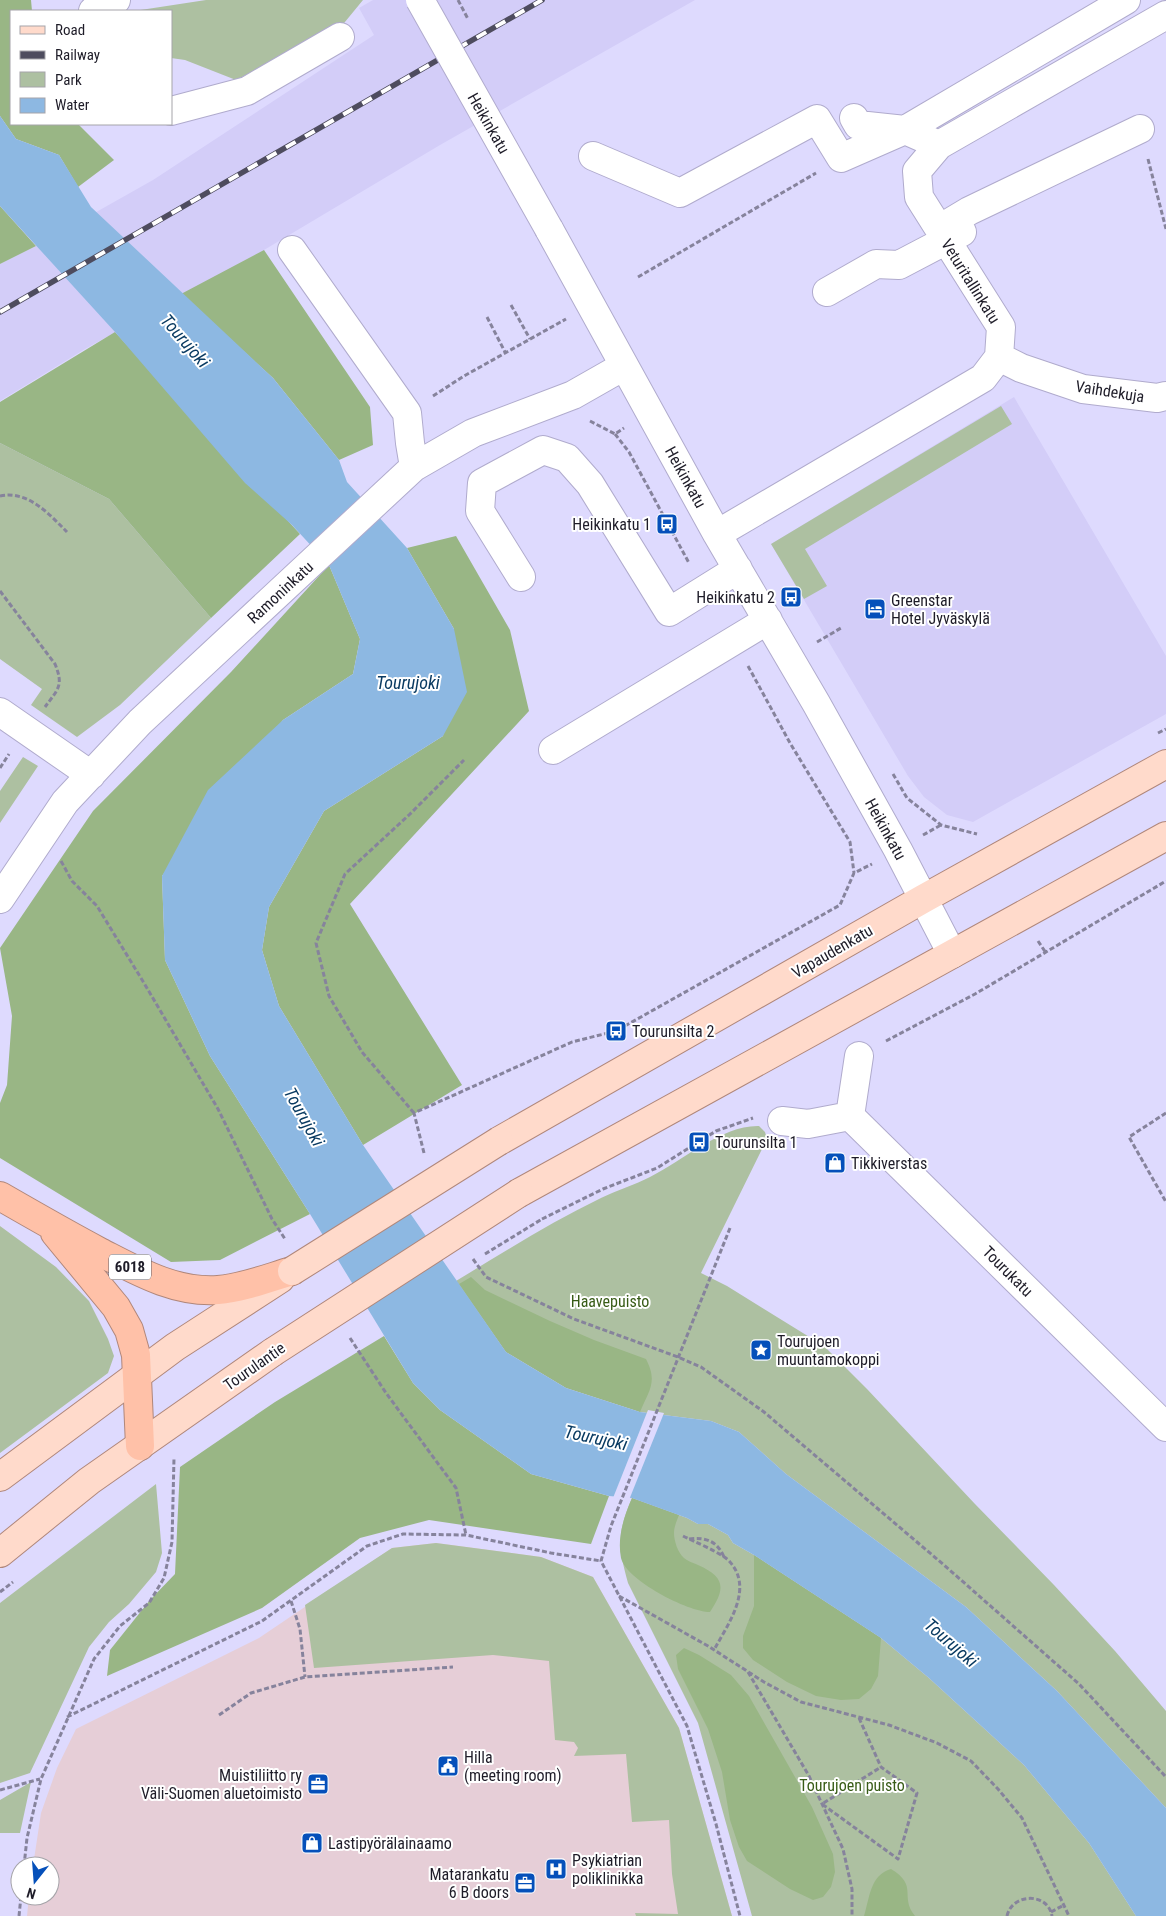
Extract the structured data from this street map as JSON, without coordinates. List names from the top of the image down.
{
  "streets": {
    "highway": ["6018"],
    "main road": ["Vapaudenkatu", "Tourulantie"],
    "street": [
      "Heikinkatu",
      "Veturitallinkatu",
      "Vaihdekuja",
      "Ramoninkatu",
      "Tourukatu"
    ]
  },
  "crossings": [
    ["Heikinkatu", "Ramoninkatu"],
    ["Heikinkatu", "Vapaudenkatu"],
    ["Heikinkatu", "Tourulantie"],
    ["Veturitallinkatu", "Vaihdekuja"],
    ["Vapaudenkatu", "6018"]
  ],
  "water": ["Tourujoki"],
  "parks": ["Haavepuisto", "Tourujoen puisto"],
  "places": {
    "bus stop": [
      "Heikinkatu 1",
      "Heikinkatu 2",
      "Tourunsilta 2",
      "Tourunsilta 1"
    ],
    "hotel": ["Greenstar Hotel Jyväskylä"],
    "shop": ["Tikkiverstas", "Lastipyörälainaamo"],
    "place": ["Tourujoen muuntamokoppi"],
    "public building": ["Hilla (meeting room)"],
    "office": ["Muistiliitto ry Väli-Suomen aluetoimisto", "Matarankatu 6 B doors"],
    "hospital": ["Psykiatrian poliklinikka"]
  },
  "legend": [
    "Road",
    "Railway",
    "Park",
    "Water"
  ],
  "north": "bottom"
}
